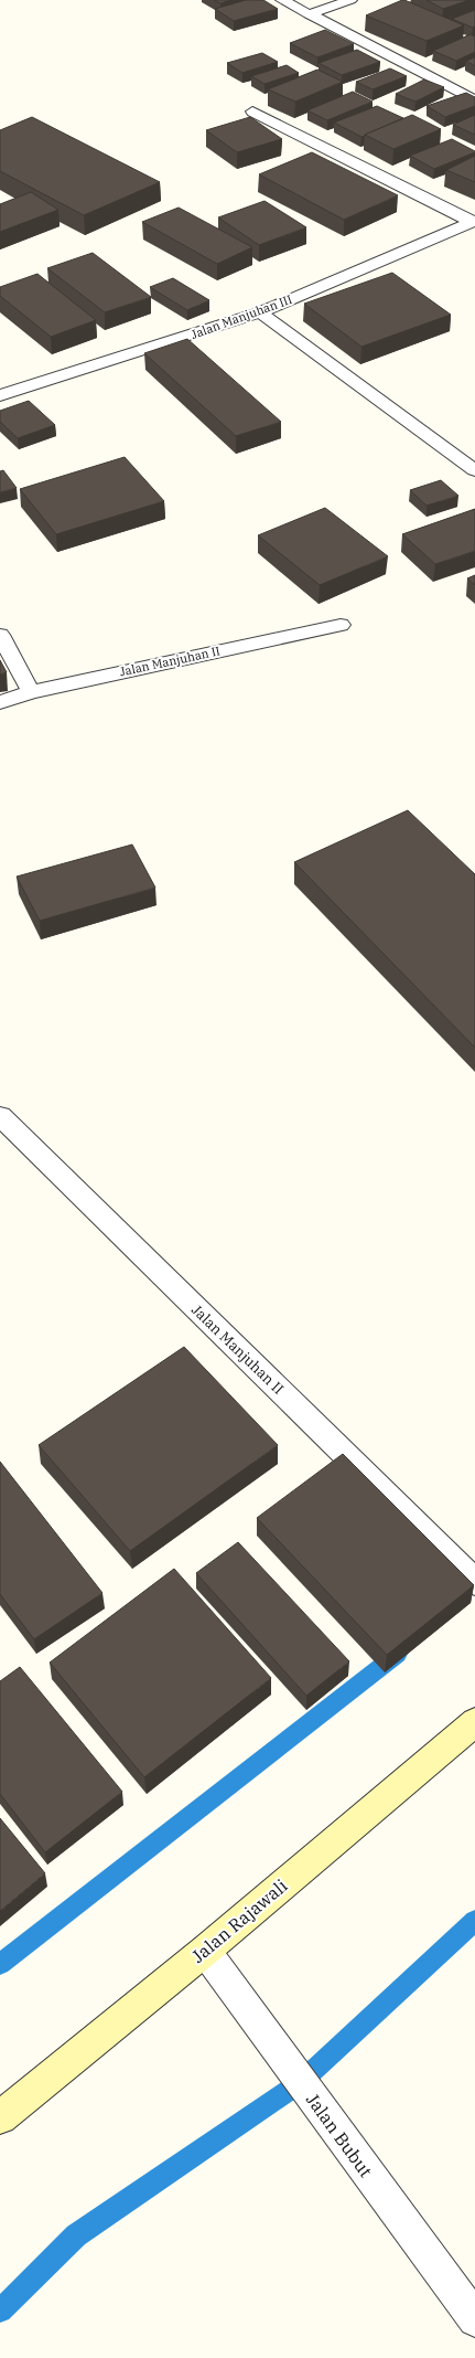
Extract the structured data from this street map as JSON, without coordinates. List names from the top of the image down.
{
  "streets": {
    "main road": ["Jalan Rajawali"],
    "street": ["Jalan Manjuhan III", "Jalan Manjuhan II", "Jalan Bubut"]
  },
  "crossings": [
    ["Jalan Rajawali", "Jalan Bubut"]
  ]
}
